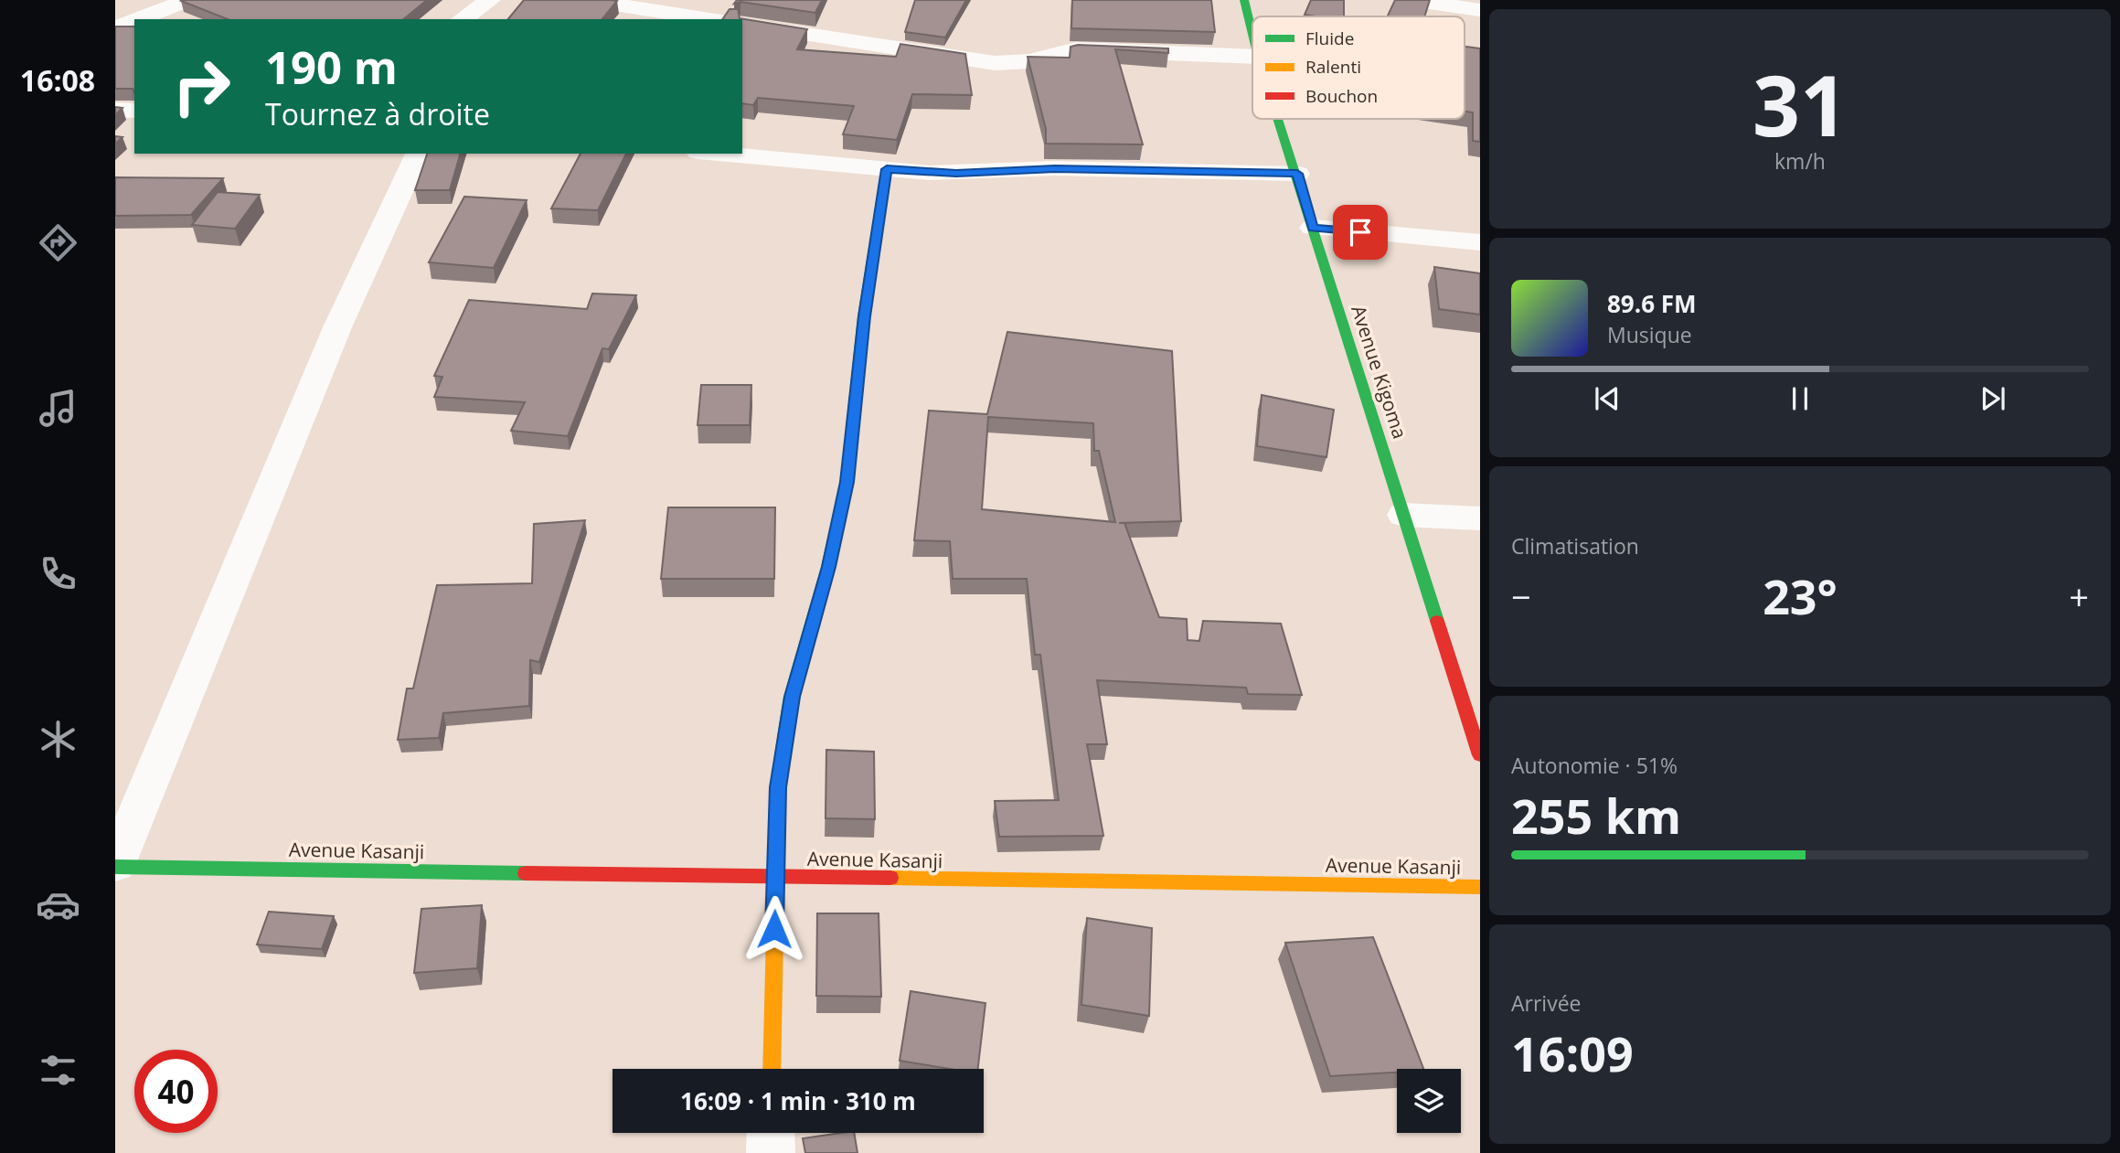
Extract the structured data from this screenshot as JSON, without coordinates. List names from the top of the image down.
{
  "streets": {
    "street": ["Avenue Kigoma", "Avenue Kasanji"]
  },
  "legend": ["Fluide", "Ralenti", "Bouchon"],
  "page": {
    "tabs": "16:08",
    "tile": [
      ["31", "km/h"],
      "Climatisation",
      ["Autonomie · 51%", "255 km"],
      ["Arrivée", "16:09"]
    ],
    "turn": ["190 m", "Tournez à droite"],
    "song": ["89.6 FM", "Musique"],
    "heat": ["−", "23°", "+"],
    "limit": "40",
    "trip": "16:09 · 1 min · 310 m"
  }
}
